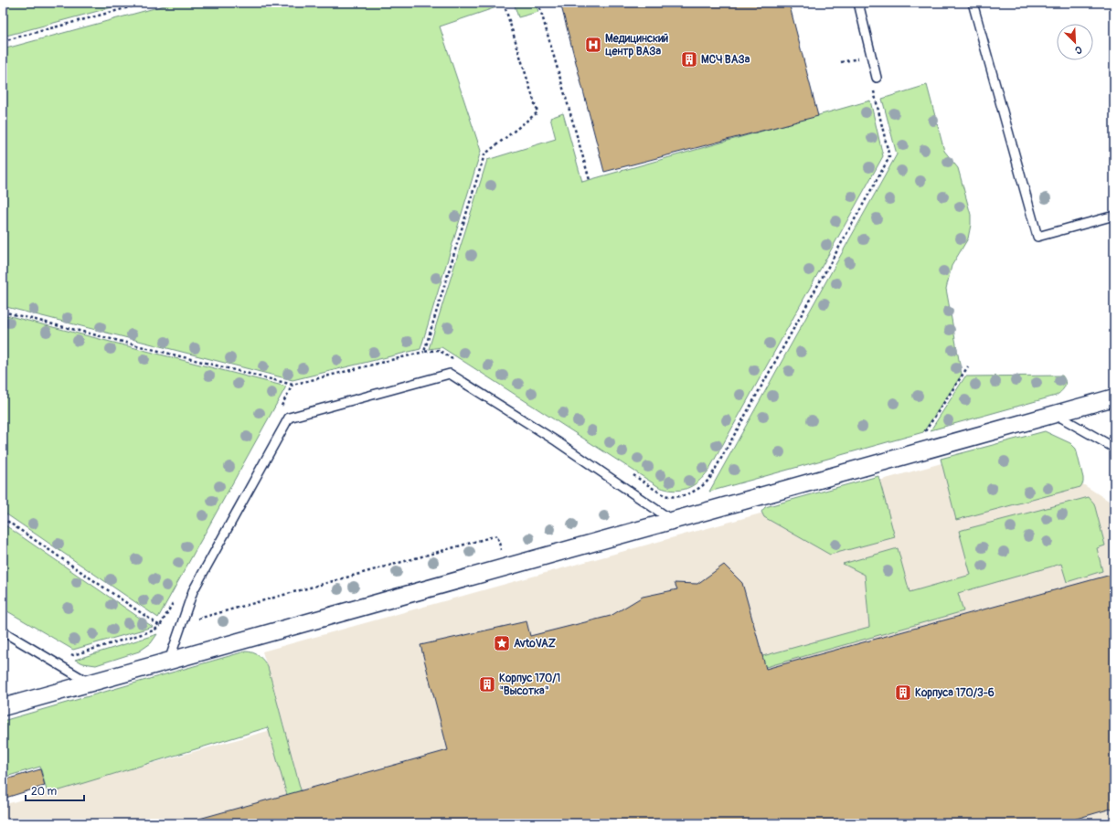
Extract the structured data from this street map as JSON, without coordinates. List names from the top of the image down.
{
  "places": {
    "hospital": ["Медицинский центр ВАЗа"],
    "building": ["МСЧ ВАЗа", "Корпус 170/1 \"Высотка\"", "Корпуса 170/3-6"],
    "place": ["AvtoVAZ"]
  },
  "scale_bar": "20 m",
  "north": "bottom right"
}
